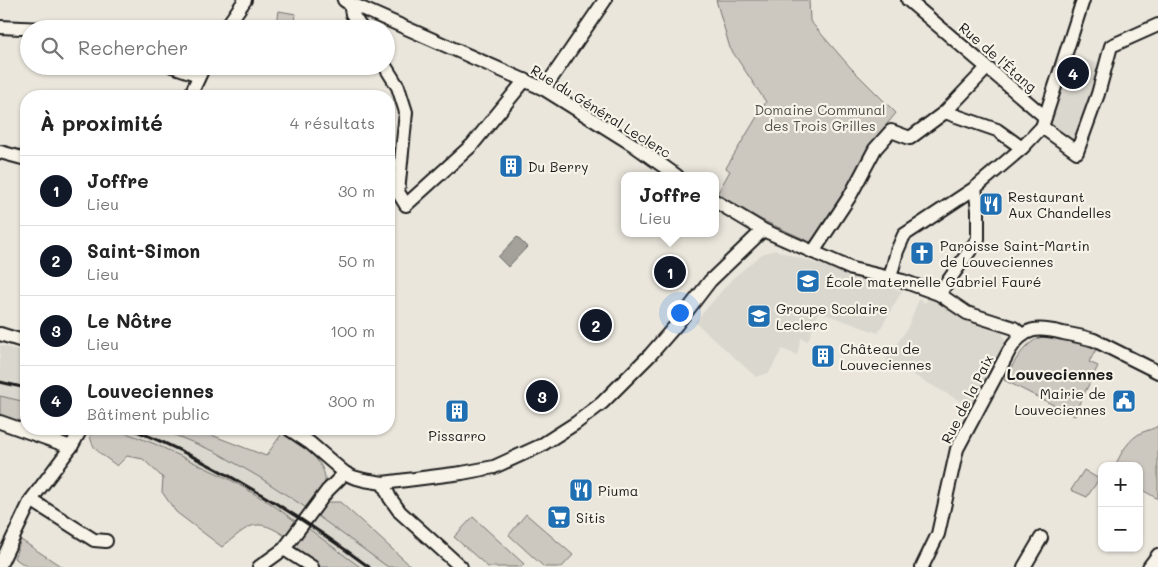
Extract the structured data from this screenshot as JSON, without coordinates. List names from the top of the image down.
{
  "streets": {
    "street": ["Rue de l'Étang", "Rue du Général Leclerc", "Rue de la Paix"]
  },
  "districts": ["Louveciennes"],
  "parks": ["Domaine Communal des Trois Grilles"],
  "places": {
    "building": ["Du Berry", "Château de Louveciennes", "Pissarro"],
    "restaurant": ["Restaurant Aux Chandelles", "Piuma"],
    "church": ["Paroisse Saint-Martin de Louveciennes"],
    "school or university": ["École maternelle Gabriel Fauré", "Groupe Scolaire Leclerc"],
    "public building": ["Mairie de Louveciennes"],
    "supermarket": ["Sitis"]
  },
  "page": {
    "search": "Rechercher",
    "pins": [
      "4",
      "1",
      "2",
      "3"
    ],
    "heading": ["À proximité", "4 résultats"],
    "list": [
      {
        "mark": "1",
        "name": "Joffre",
        "note": "Lieu",
        "value": "30 m"
      },
      {
        "mark": "2",
        "name": "Saint-Simon",
        "note": "Lieu",
        "value": "50 m"
      },
      {
        "mark": "3",
        "name": "Le Nôtre",
        "note": "Lieu",
        "value": "100 m"
      },
      {
        "mark": "4",
        "name": "Louveciennes",
        "note": "Bâtiment public",
        "value": "300 m"
      }
    ],
    "popup": ["Joffre", "Lieu"],
    "map_buttons": ["+", "−"]
  }
}
